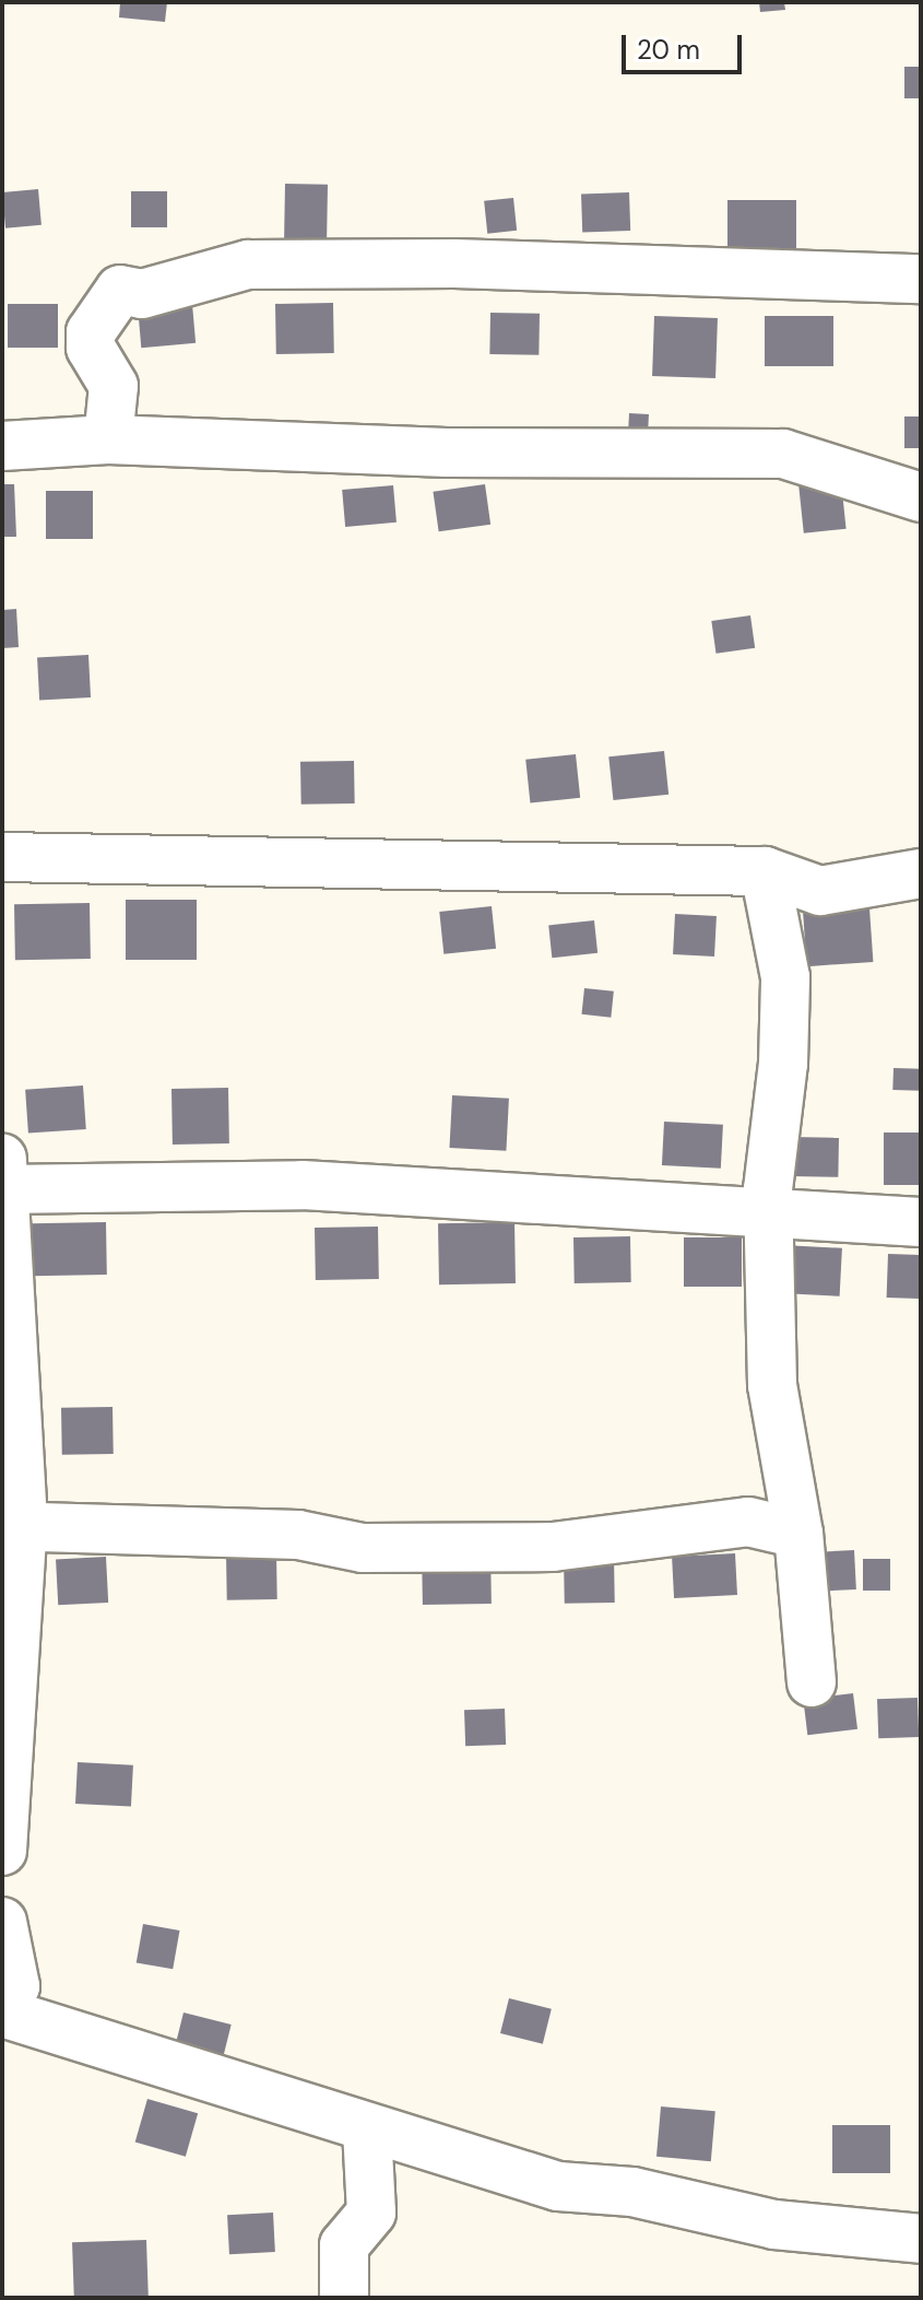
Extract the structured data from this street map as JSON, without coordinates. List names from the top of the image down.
{
  "scale_bar": "20 m"
}
